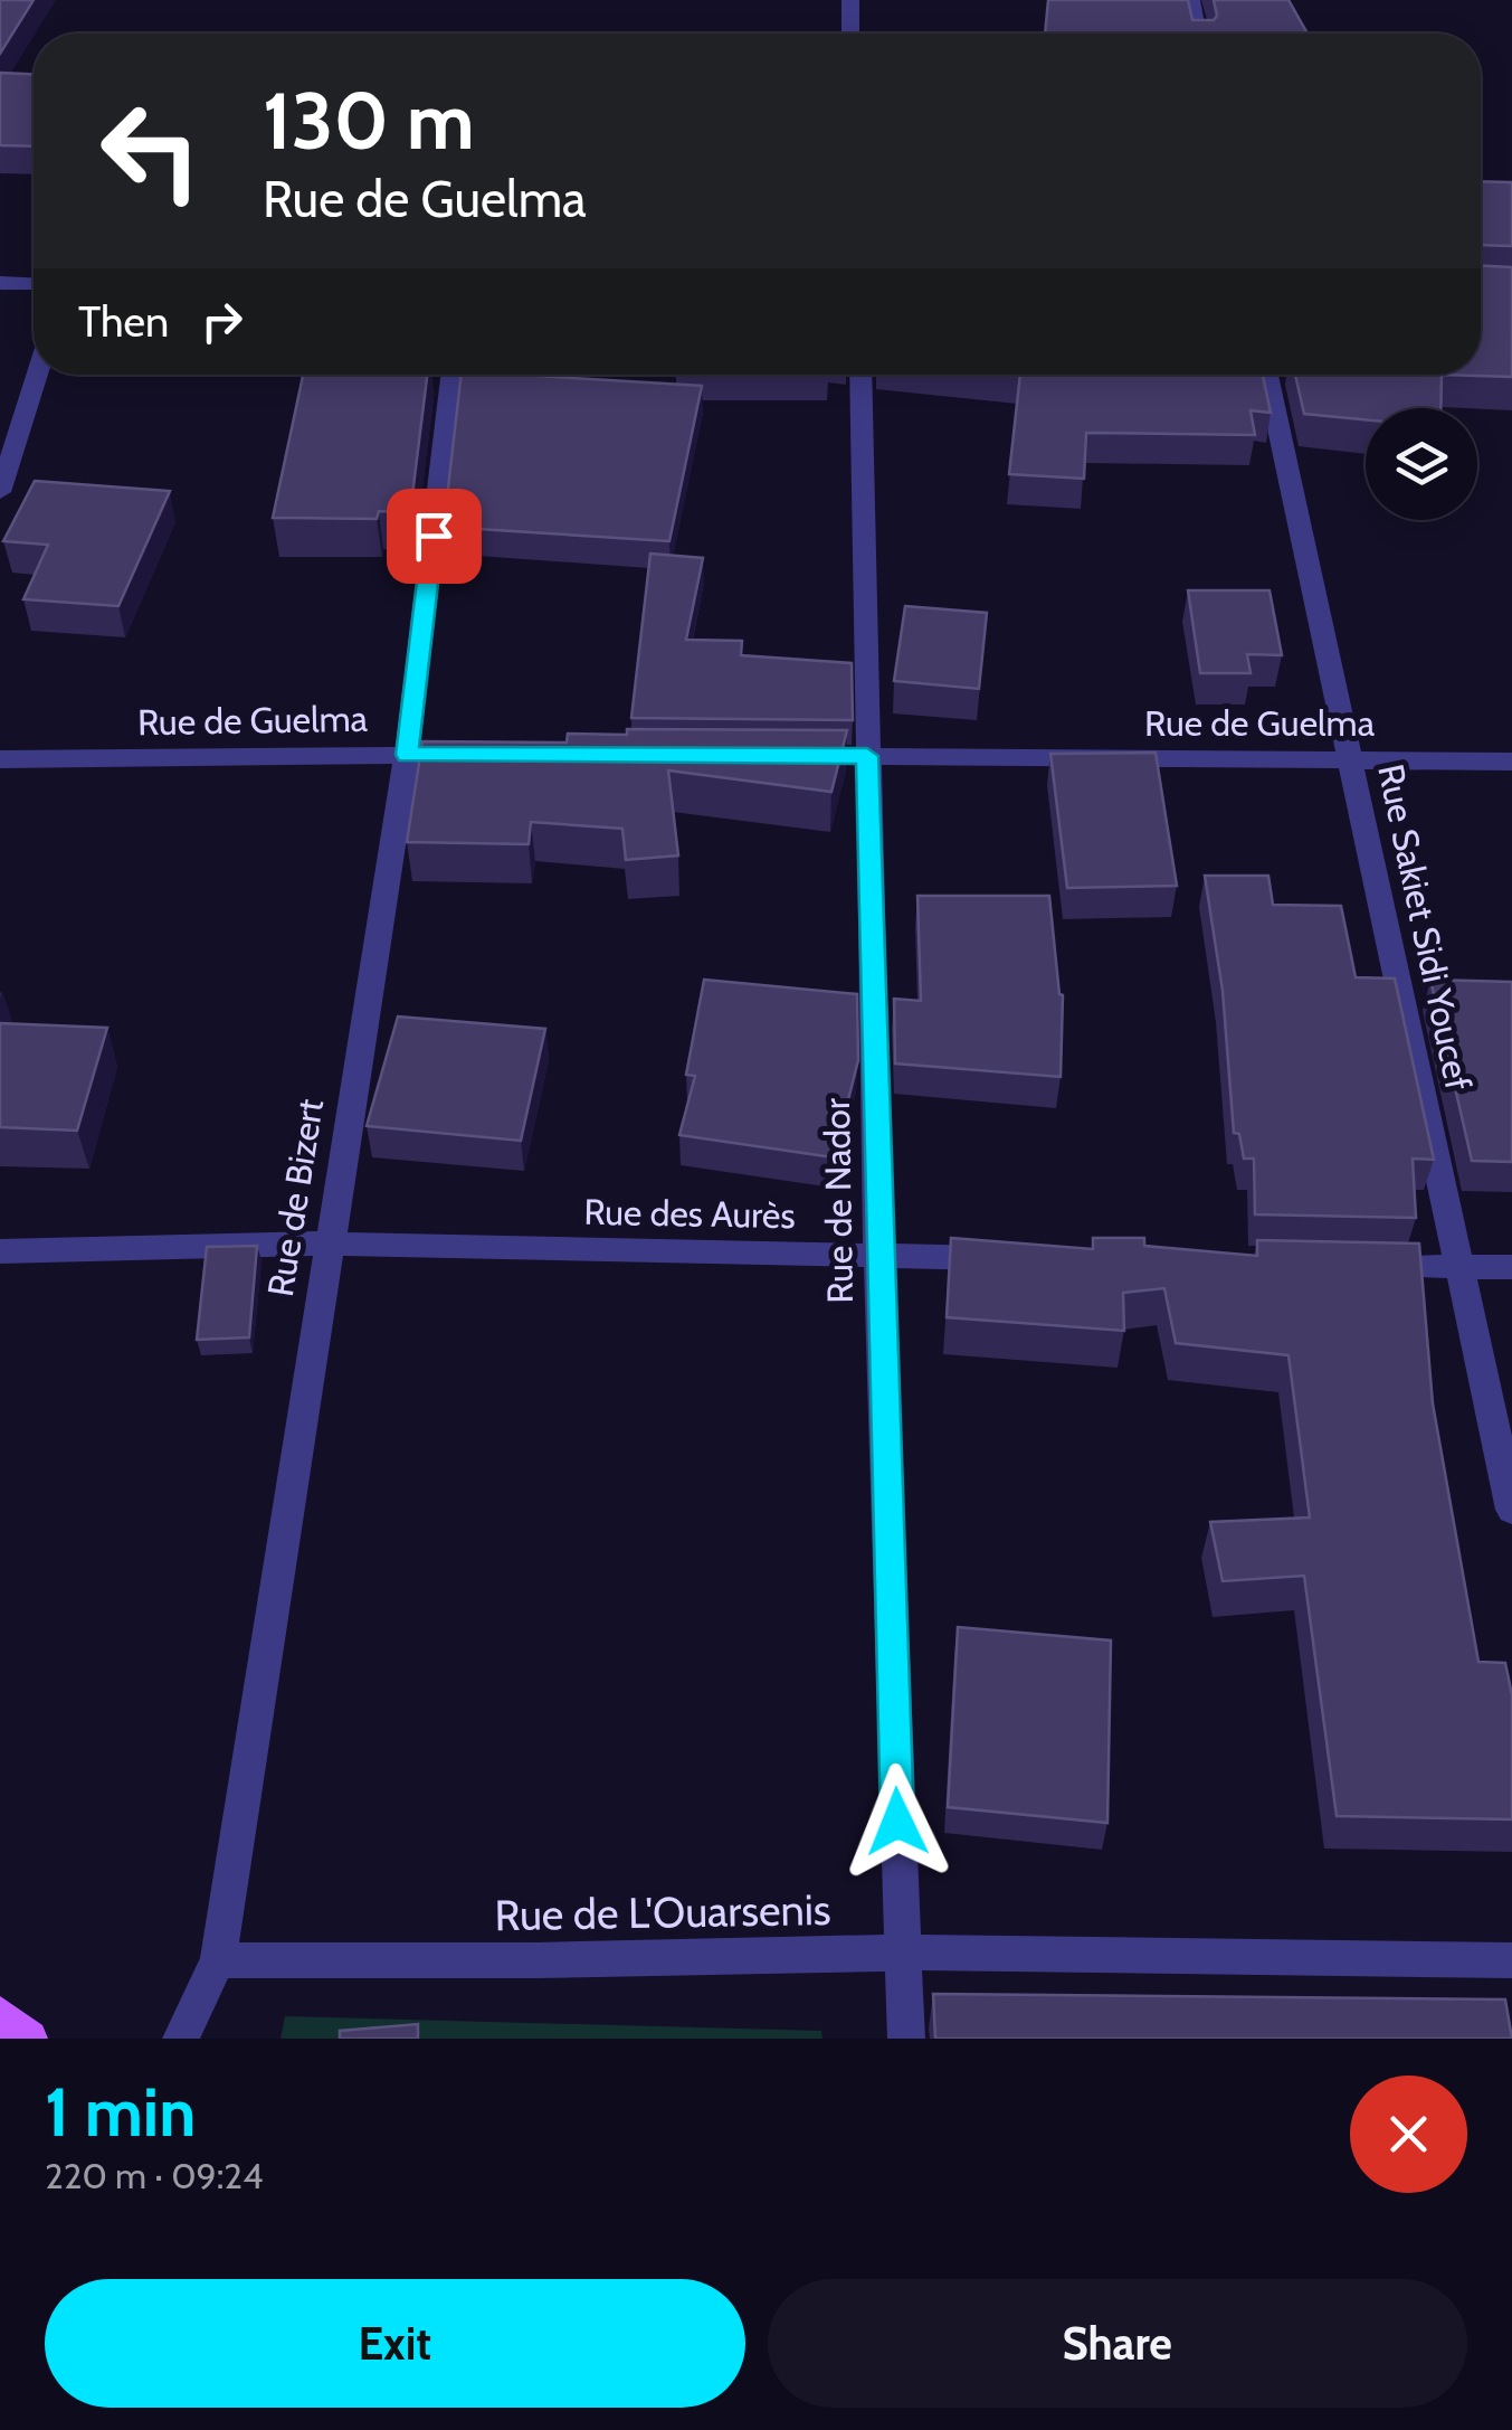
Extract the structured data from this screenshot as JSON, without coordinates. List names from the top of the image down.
{
  "streets": {
    "street": [
      "Rue de Guelma",
      "Rue Sakiet Sidi Youcef",
      "Rue de Bizert",
      "Rue de Nador",
      "Rue des Aurès",
      "Rue de L'Ouarsenis"
    ]
  },
  "crossings": [
    ["Rue de Guelma", "Rue Sakiet Sidi Youcef"],
    ["Rue de Guelma", "Rue de Bizert"],
    ["Rue de Guelma", "Rue de Nador"],
    ["Rue de Bizert", "Rue des Aurès"],
    ["Rue de Bizert", "Rue de L'Ouarsenis"],
    ["Rue de Nador", "Rue des Aurès"],
    ["Rue de Nador", "Rue de L'Ouarsenis"]
  ],
  "page": {
    "turn": ["130 m", "Rue de Guelma"],
    "then": "Then",
    "heading": ["1 min", "220 m · 09:24"],
    "buttons": ["Exit", "Share"]
  }
}
